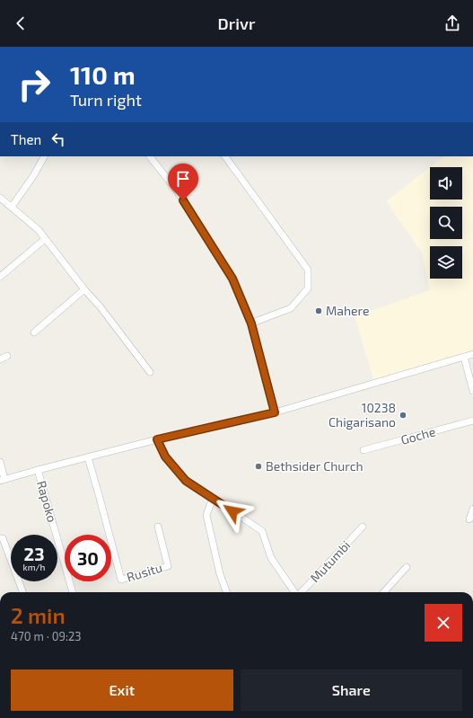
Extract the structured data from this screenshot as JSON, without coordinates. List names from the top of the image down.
{
  "streets": {
    "street": [
      "Goche",
      "Rapoko",
      "Mutumbi",
      "Rusitu"
    ]
  },
  "places": ["Mahere", "10238 Chigarisano", "Bethsider Church"],
  "page": {
    "header": "Drivr",
    "turn": ["110 m", "Turn right"],
    "then": "Then",
    "speed": "23 km/h",
    "limit": "30",
    "heading": ["2 min", "470 m · 09:23"],
    "buttons": ["Exit", "Share"]
  }
}
